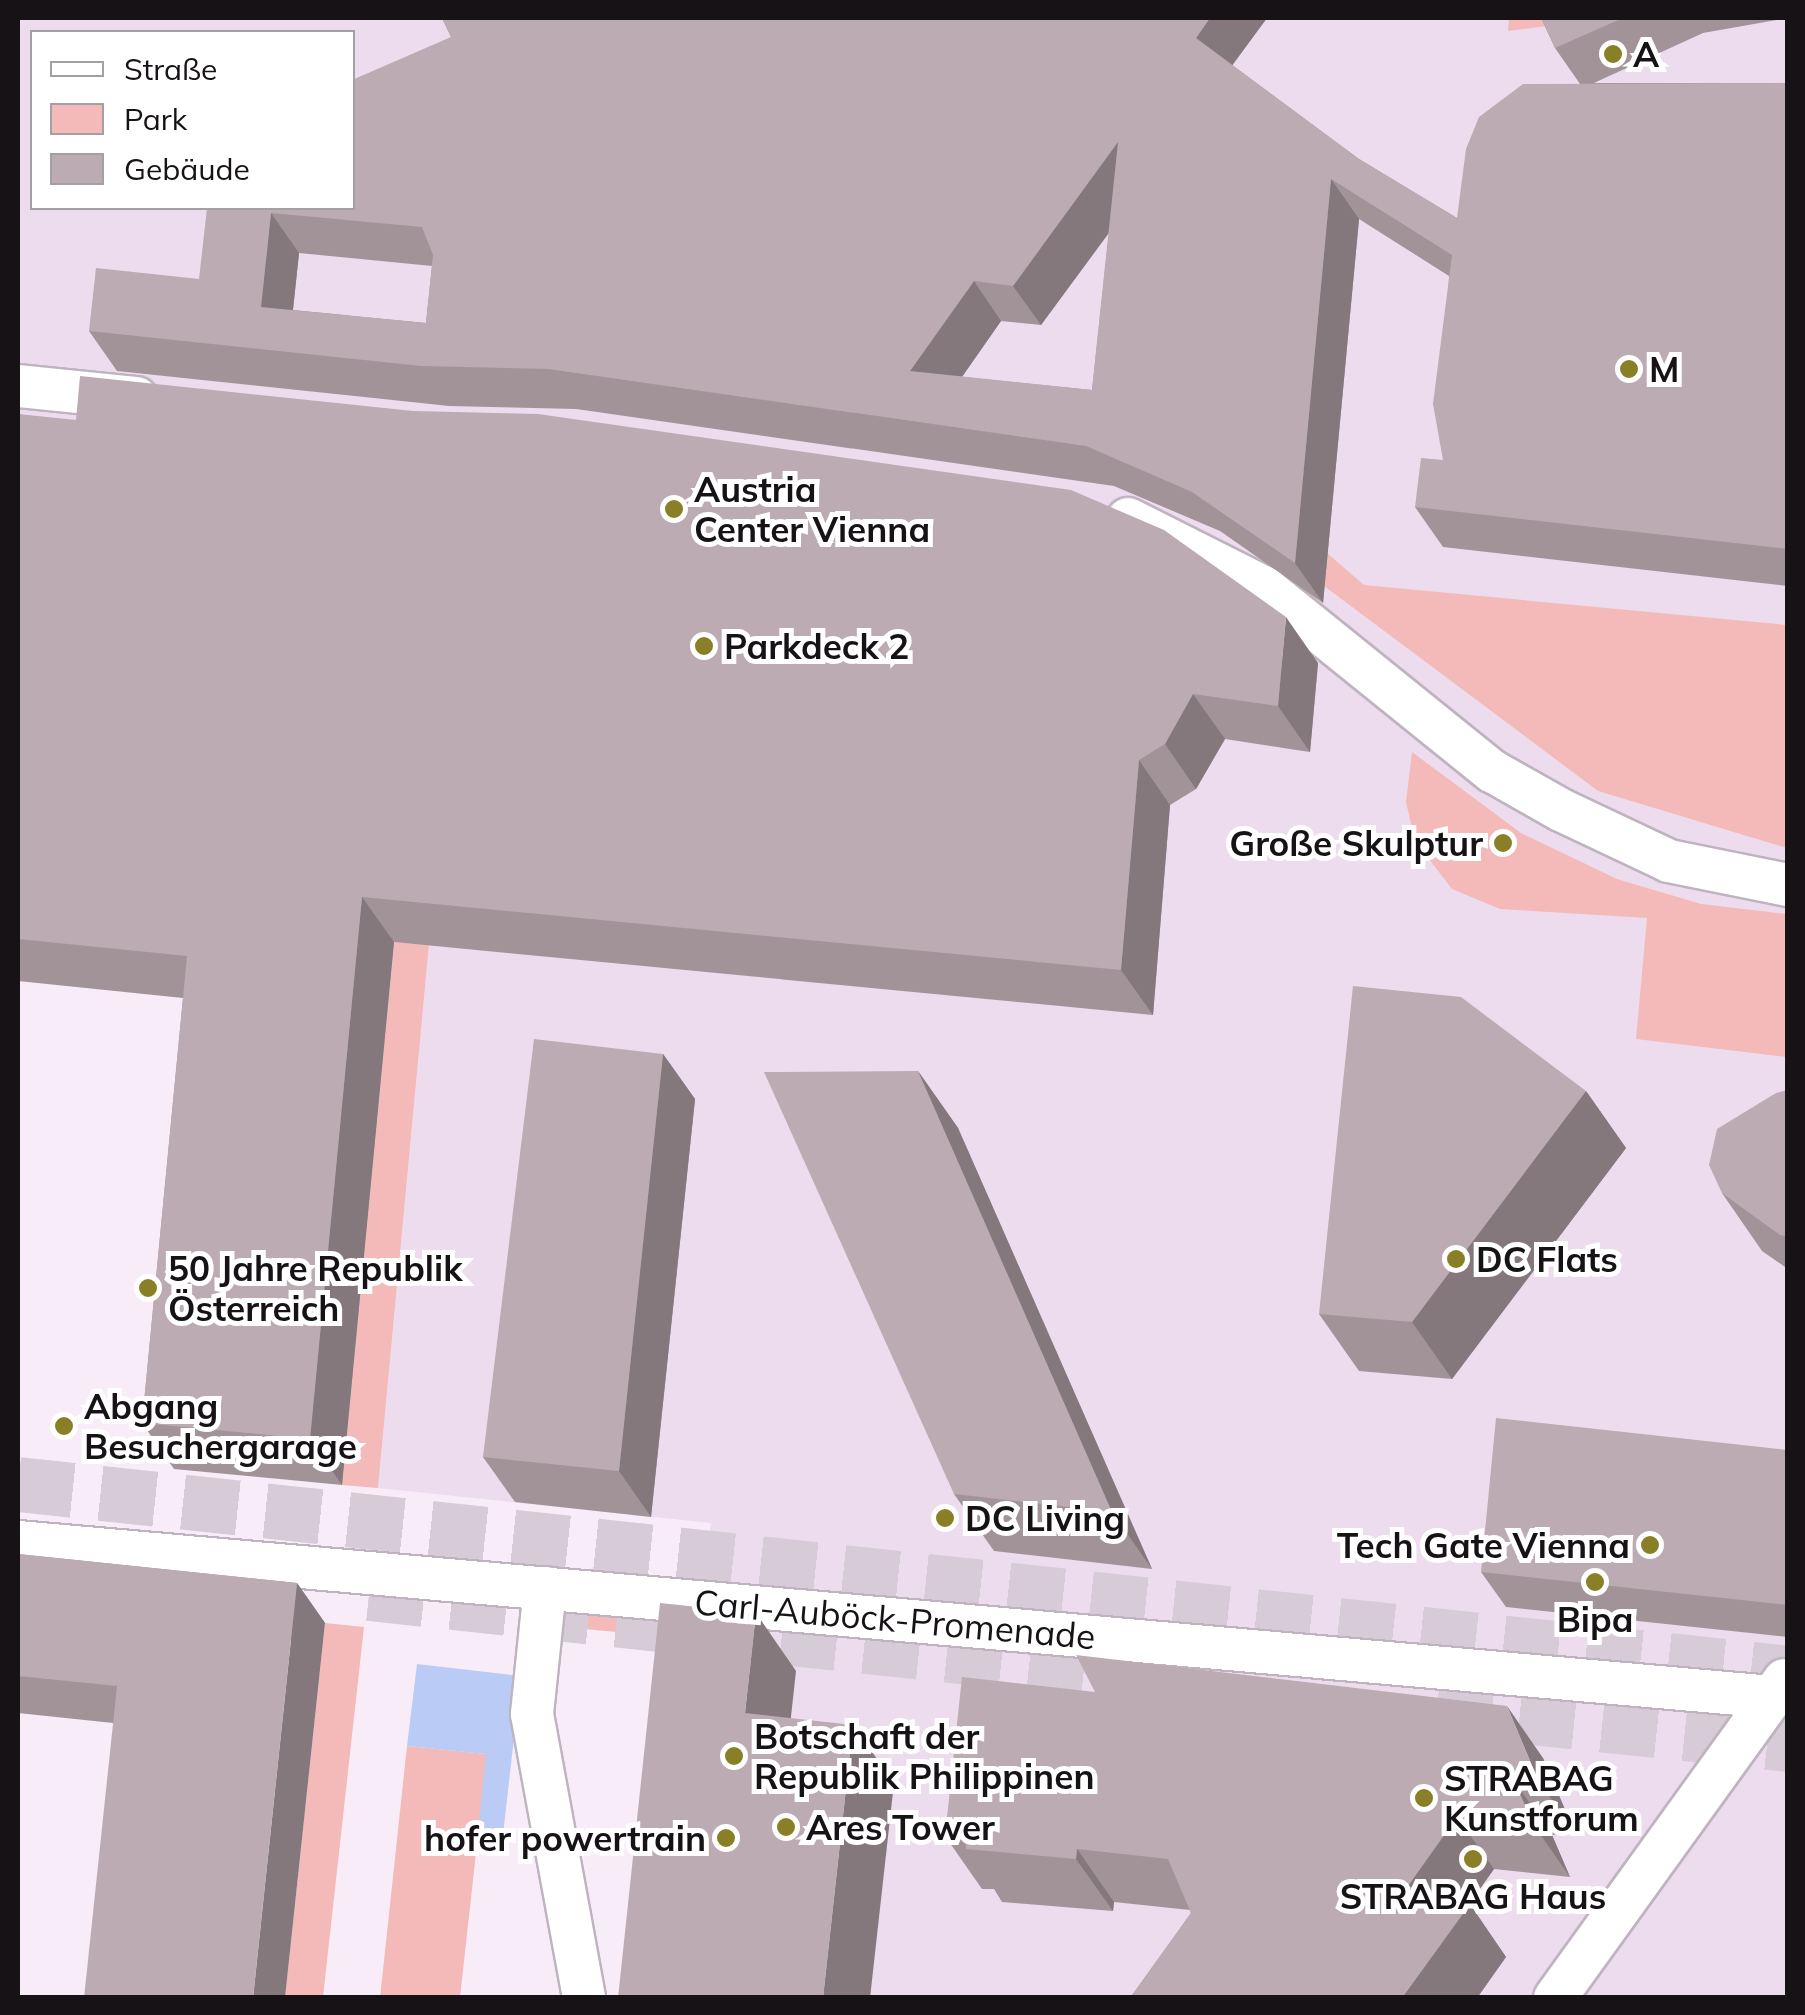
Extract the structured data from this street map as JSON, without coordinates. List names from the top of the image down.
{
  "streets": {
    "street": ["Carl-Auböck-Promenade"]
  },
  "places": [
    "A",
    "M",
    "Austria Center Vienna",
    "Parkdeck 2",
    "Große Skulptur",
    "DC Flats",
    "50 Jahre Republik Österreich",
    "Abgang Besuchergarage",
    "DC Living",
    "Tech Gate Vienna",
    "Bipa",
    "Botschaft der Republik Philippinen",
    "STRABAG Kunstforum",
    "Ares Tower",
    "hofer powertrain",
    "STRABAG Haus"
  ],
  "legend": ["Straße", "Park", "Gebäude"]
}
